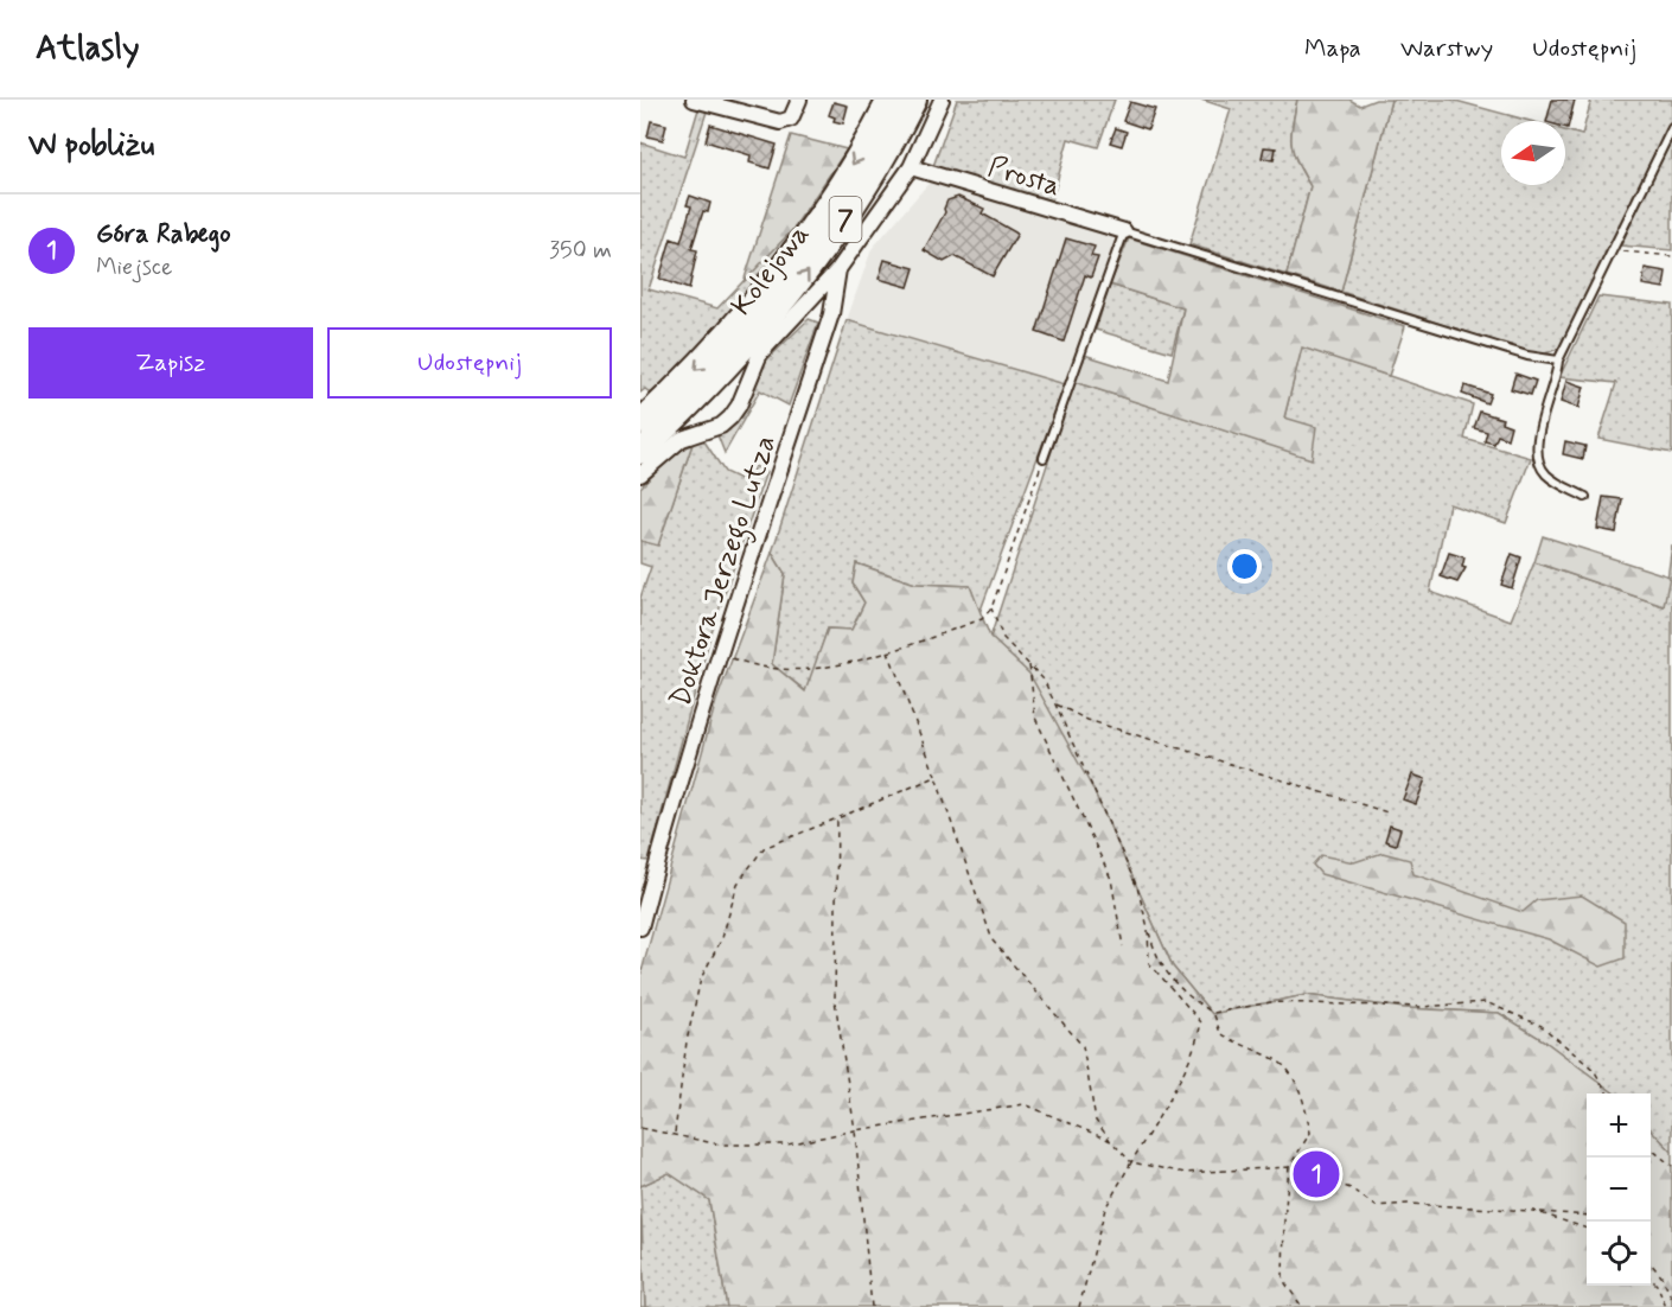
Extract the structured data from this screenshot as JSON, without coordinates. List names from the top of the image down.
{
  "streets": {
    "highway": ["7", "Kolejowa"],
    "street": ["Prosta", "Doktora Jerzego Lutza"]
  },
  "crossings": [
    ["Prosta", "Kolejowa"],
    ["Kolejowa", "Doktora Jerzego Lutza"]
  ],
  "north": "left",
  "page": {
    "header": "Atlasly",
    "nav": ["Mapa", "Warstwy", "Udostępnij"],
    "heading": "W pobliżu",
    "list": [
      {
        "mark": "1",
        "name": "Góra Rabego",
        "note": "Miejsce",
        "value": "350 m"
      }
    ],
    "buttons": ["Zapisz", "Udostępnij"],
    "map_buttons": ["+", "−"],
    "pins": "1"
  }
}
